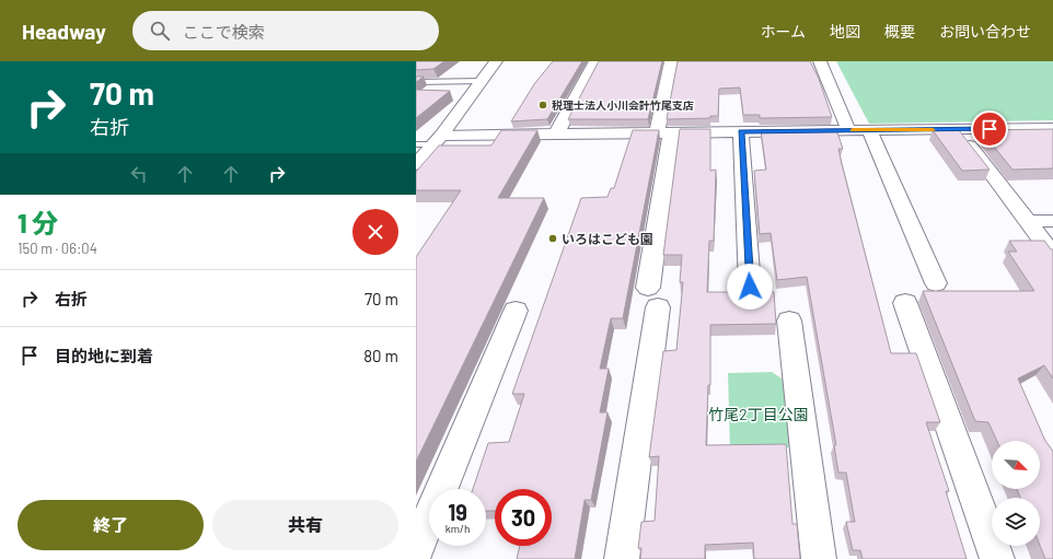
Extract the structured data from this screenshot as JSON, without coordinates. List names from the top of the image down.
{
  "parks": ["竹尾2丁目公園"],
  "places": ["税理士法人小川会計竹尾支店", "いろはこども園"],
  "north": "bottom right",
  "page": {
    "header": "Headway",
    "search": "ここで検索",
    "nav": [
      "ホーム",
      "地図",
      "概要",
      "お問い合わせ"
    ],
    "turn": ["70 m", "右折"],
    "heading": ["1 分", "150 m · 06:04"],
    "list": [
      {
        "name": "右折",
        "value": "70 m"
      },
      {
        "name": "目的地に到着",
        "value": "80 m"
      }
    ],
    "speed": "19 km/h",
    "limit": "30",
    "buttons": ["終了", "共有"]
  }
}
